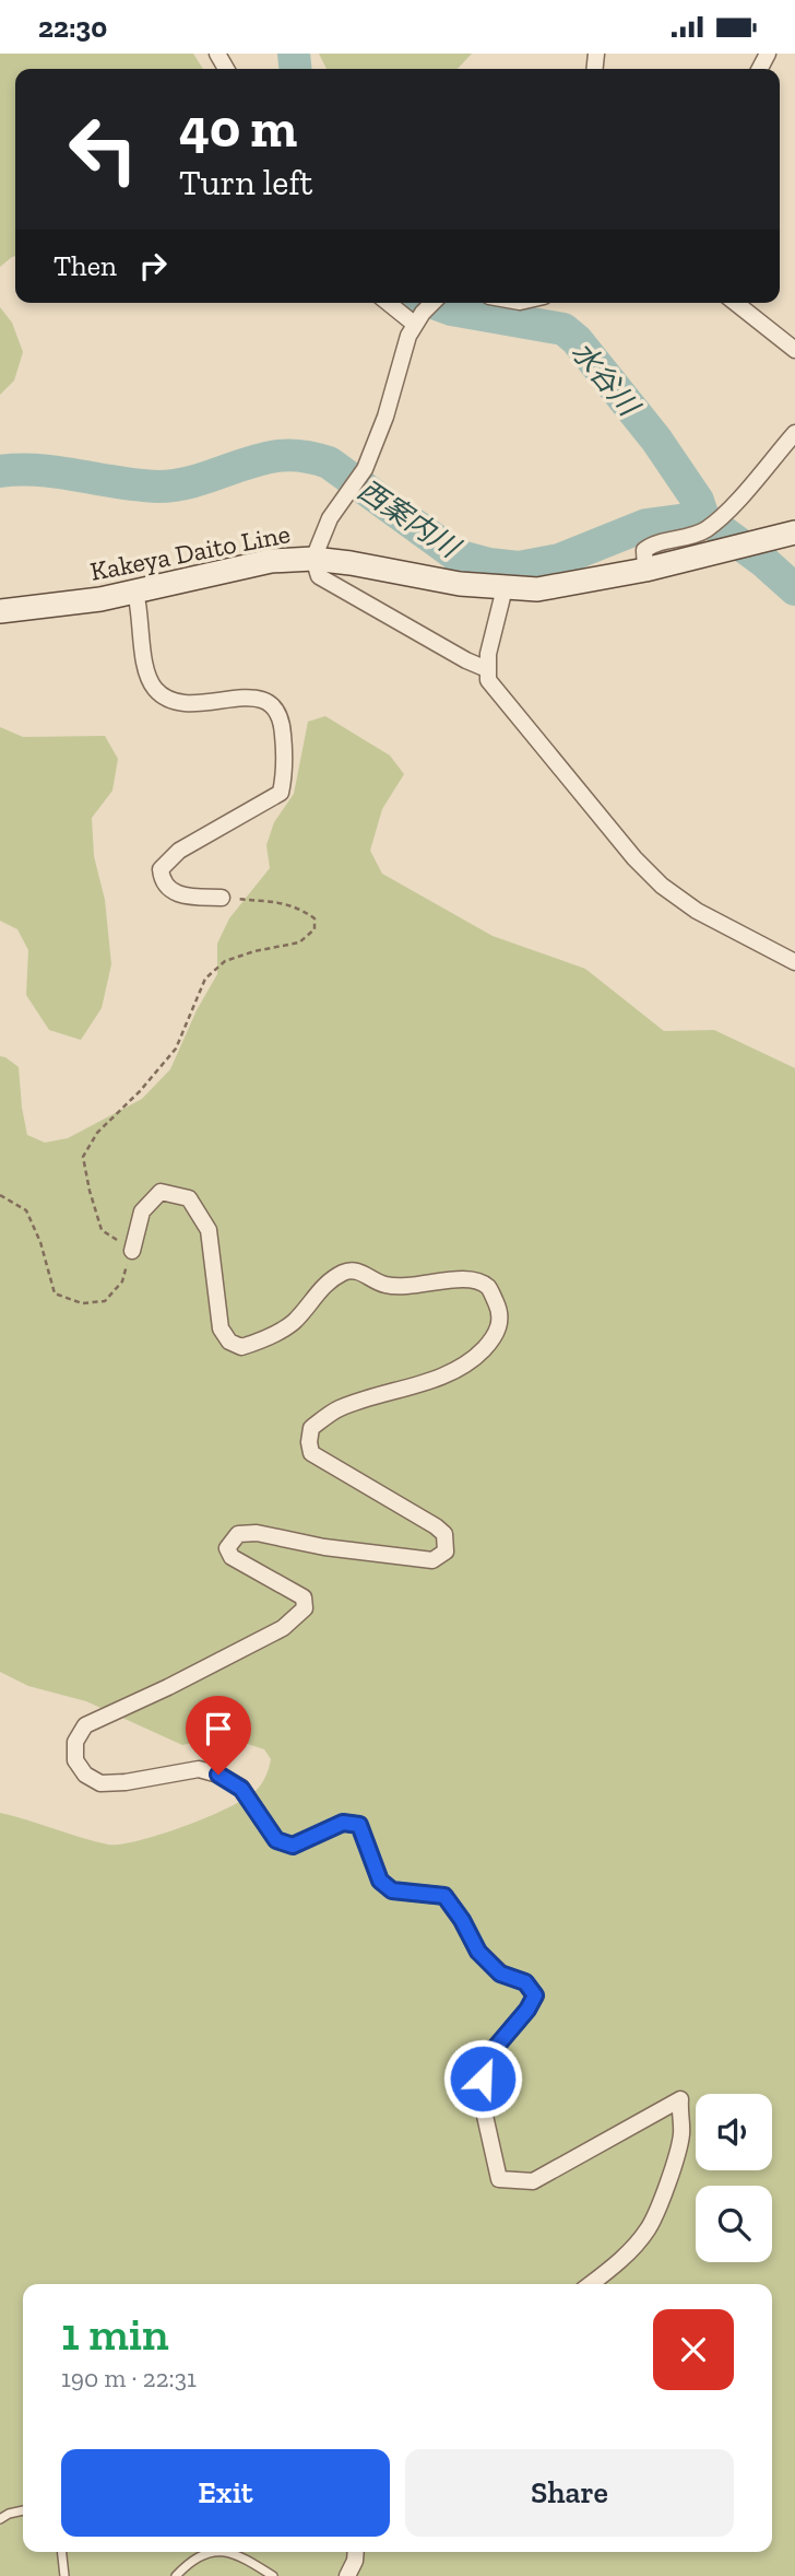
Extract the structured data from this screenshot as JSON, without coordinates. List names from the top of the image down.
{
  "streets": {
    "main road": ["Kakeya Daito Line"]
  },
  "water": ["水谷川", "西案内川"],
  "page": {
    "status": "22:30",
    "turn": ["40 m", "Turn left"],
    "then": "Then",
    "heading": ["1 min", "190 m · 22:31"],
    "buttons": ["Exit", "Share"]
  }
}
